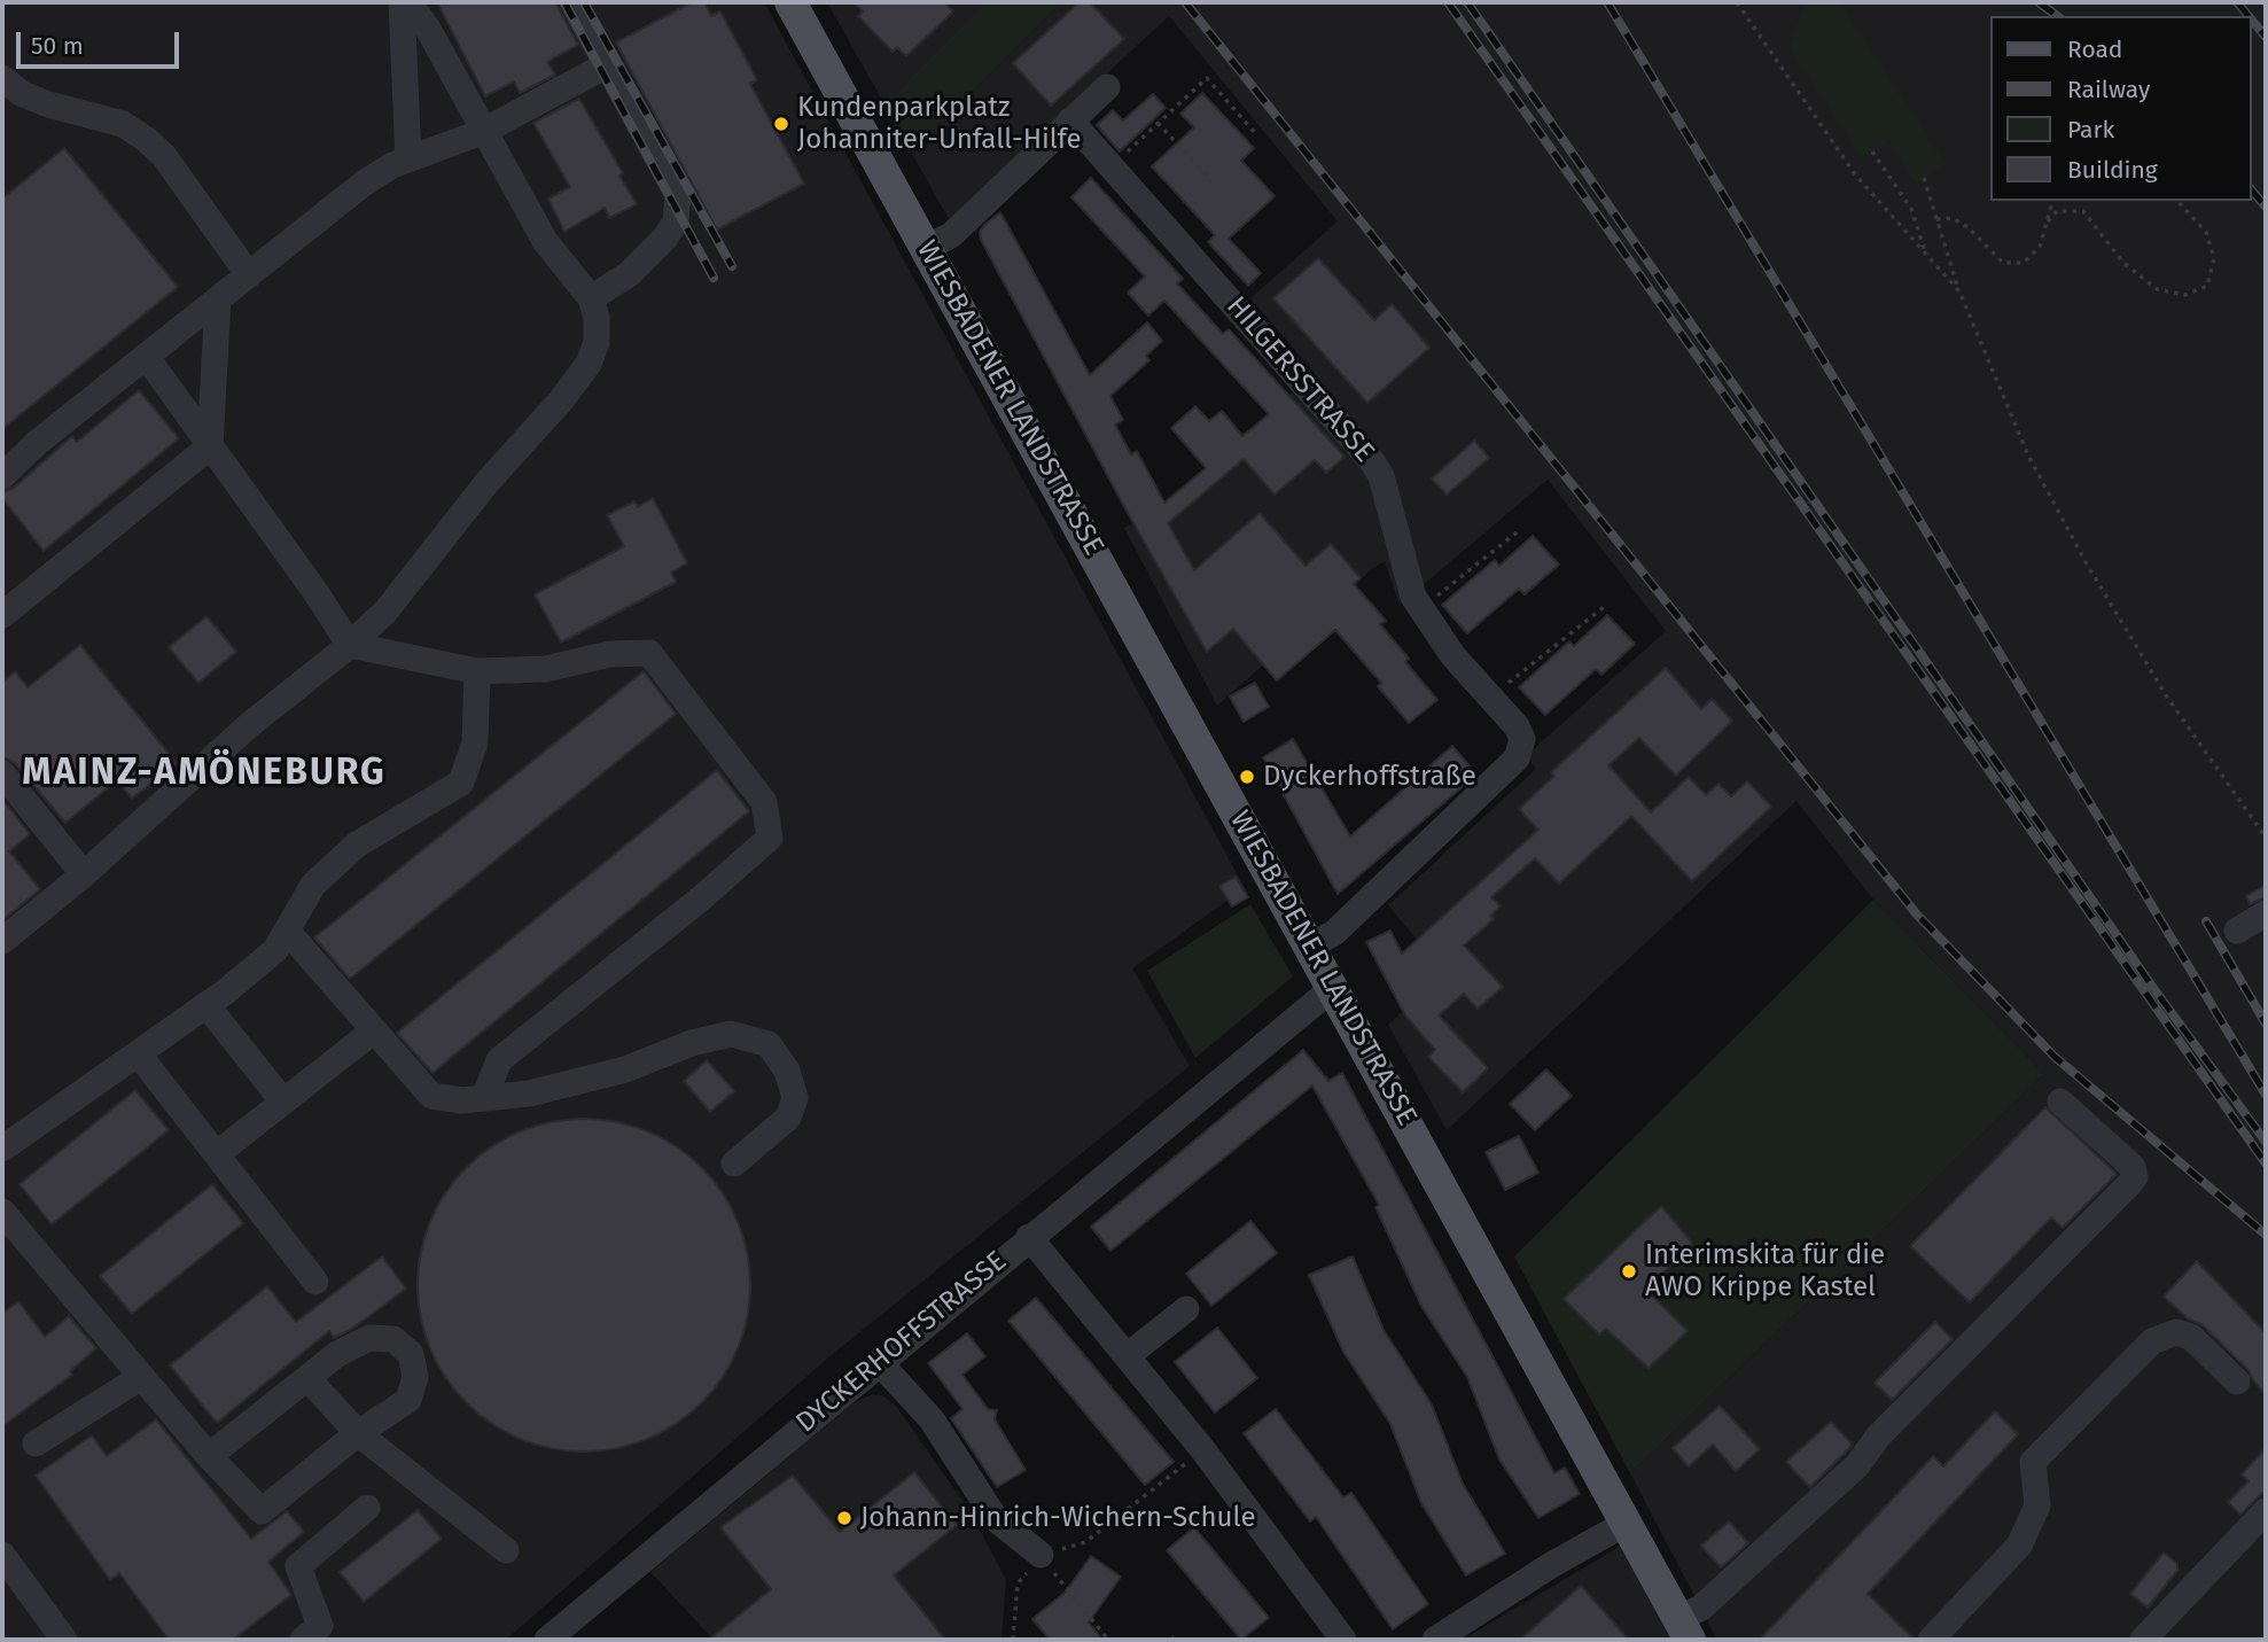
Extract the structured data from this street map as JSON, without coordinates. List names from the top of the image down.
{
  "streets": {
    "main road": ["WIESBADENER LANDSTRASSE"],
    "street": ["HILGERSSTRASSE", "DYCKERHOFFSTRASSE"]
  },
  "crossings": [
    ["HILGERSSTRASSE", "WIESBADENER LANDSTRASSE"],
    ["WIESBADENER LANDSTRASSE", "DYCKERHOFFSTRASSE"]
  ],
  "districts": ["MAINZ-AMÖNEBURG"],
  "places": [
    "Kundenparkplatz Johanniter-Unfall-Hilfe",
    "Dyckerhoffstraße",
    "Interimskita für die AWO Krippe Kastel",
    "Johann-Hinrich-Wichern-Schule"
  ],
  "legend": [
    "Road",
    "Railway",
    "Park",
    "Building"
  ],
  "scale_bar": "50 m"
}
